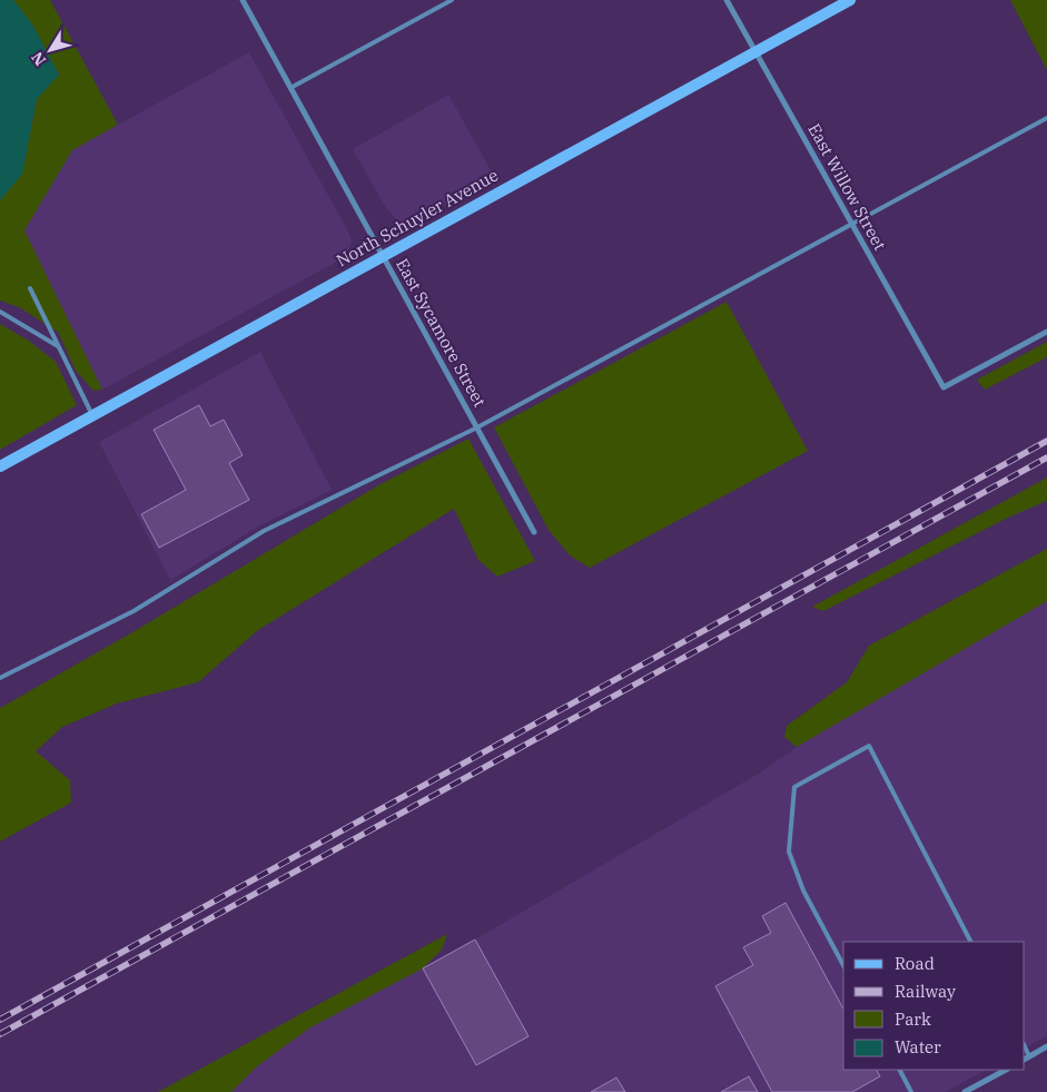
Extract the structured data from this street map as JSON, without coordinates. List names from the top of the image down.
{
  "streets": {
    "street": ["East Willow Street", "North Schuyler Avenue", "East Sycamore Street"]
  },
  "crossings": [
    ["East Willow Street", "North Schuyler Avenue"],
    ["North Schuyler Avenue", "East Sycamore Street"]
  ],
  "legend": [
    "Road",
    "Railway",
    "Park",
    "Water"
  ],
  "north": "bottom left"
}
